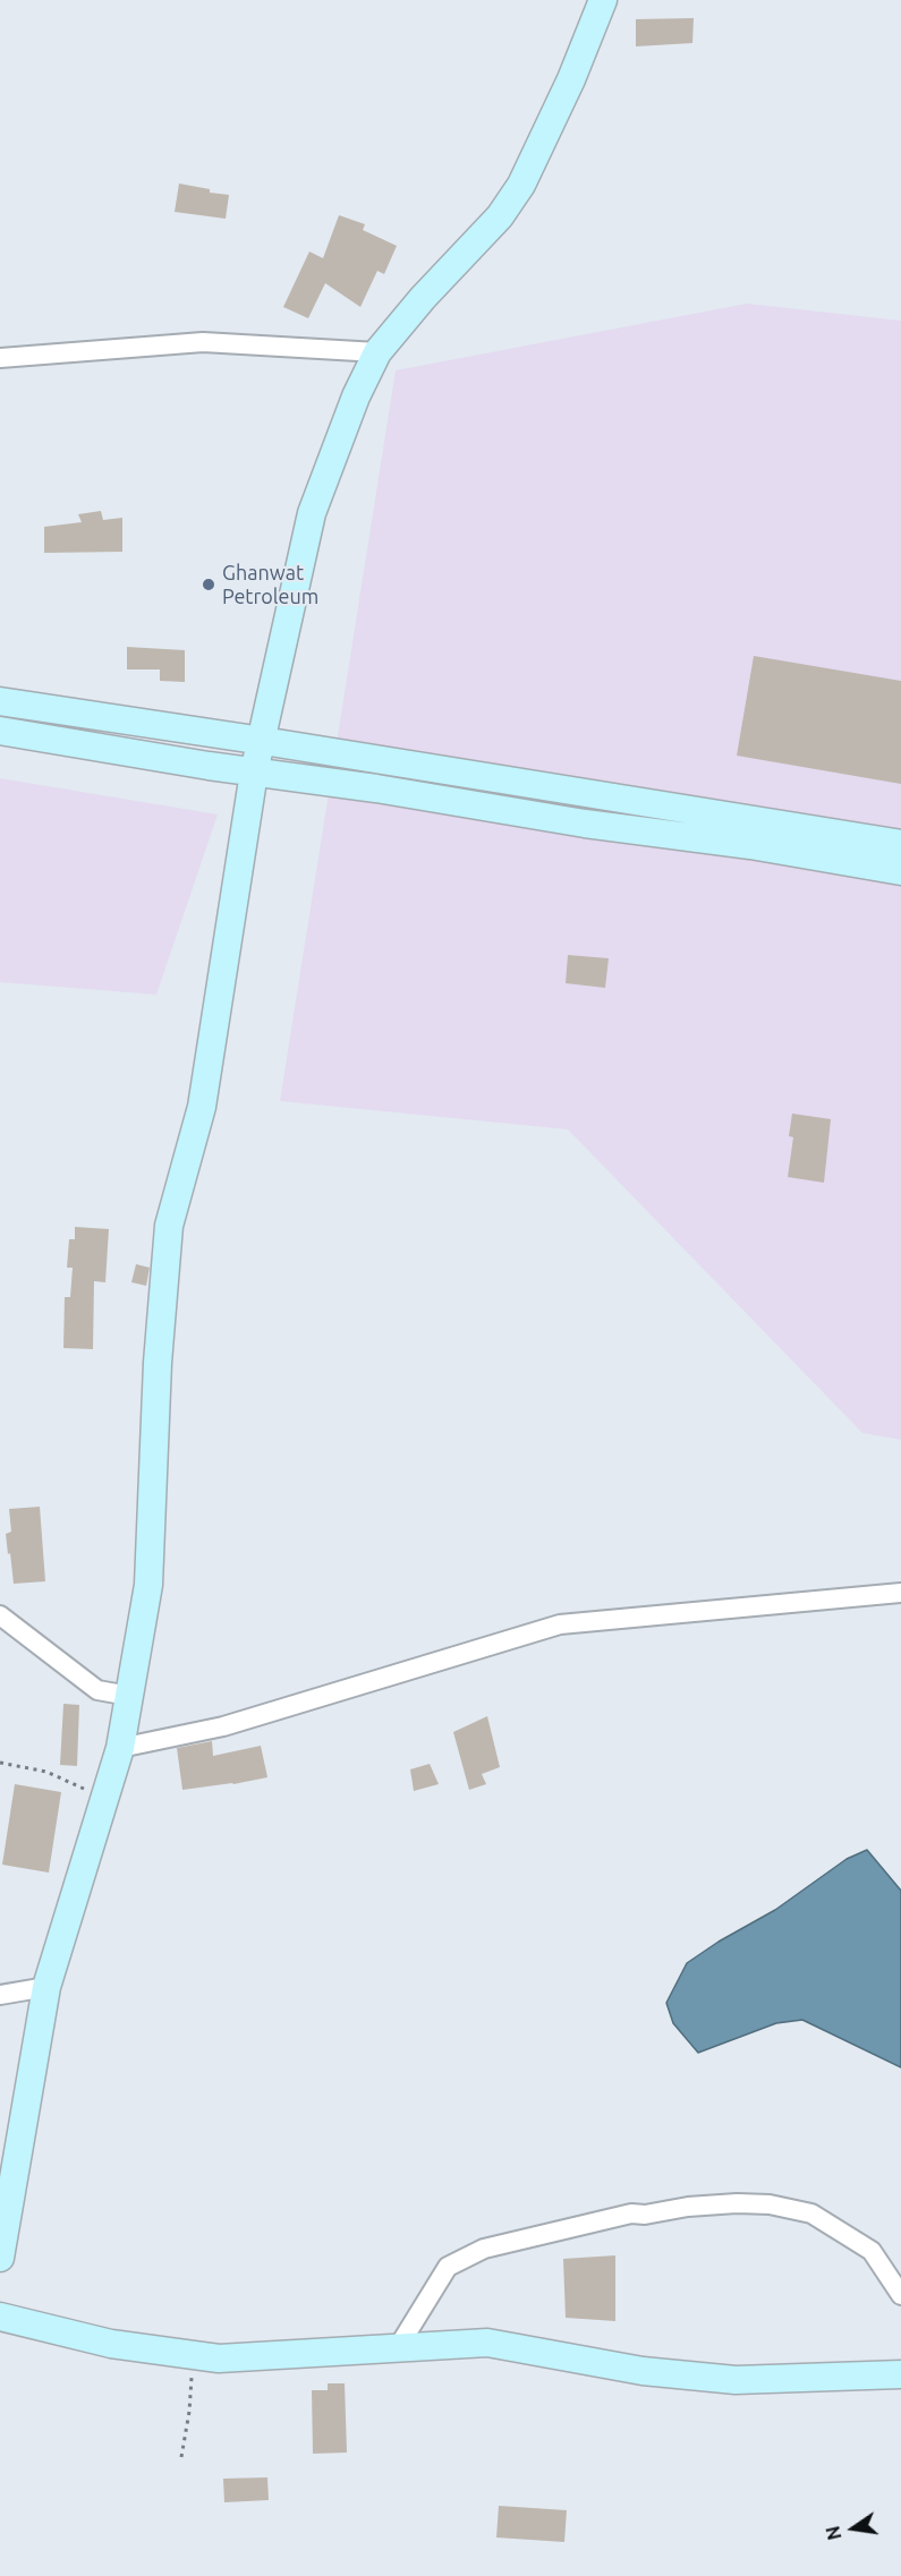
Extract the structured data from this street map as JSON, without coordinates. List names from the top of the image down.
{
  "places": ["Ghanwat Petroleum"],
  "north": "left"
}
